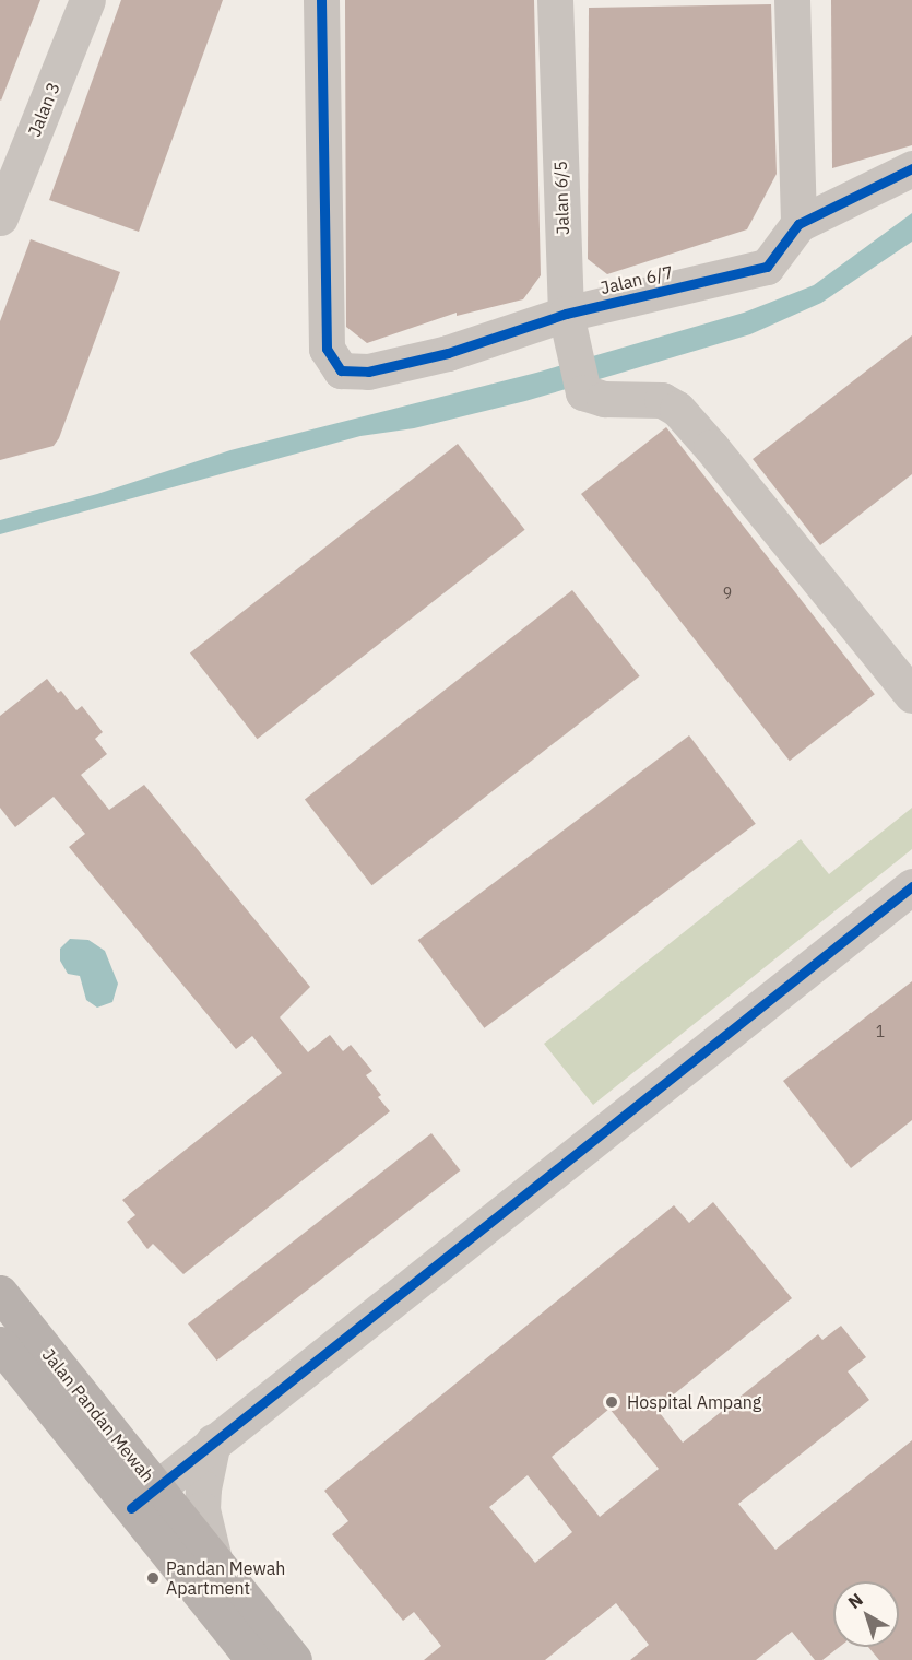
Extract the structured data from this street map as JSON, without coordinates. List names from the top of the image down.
{
  "streets": {
    "main road": ["Jalan Pandan Mewah"],
    "street": ["Jalan 3", "Jalan 6/5", "Jalan 6/7"]
  },
  "crossings": [
    ["Jalan 6/5", "Jalan 6/7"]
  ],
  "places": ["Hospital Ampang", "Pandan Mewah Apartment"],
  "house_numbers": ["9", "1"],
  "north": "top left"
}
